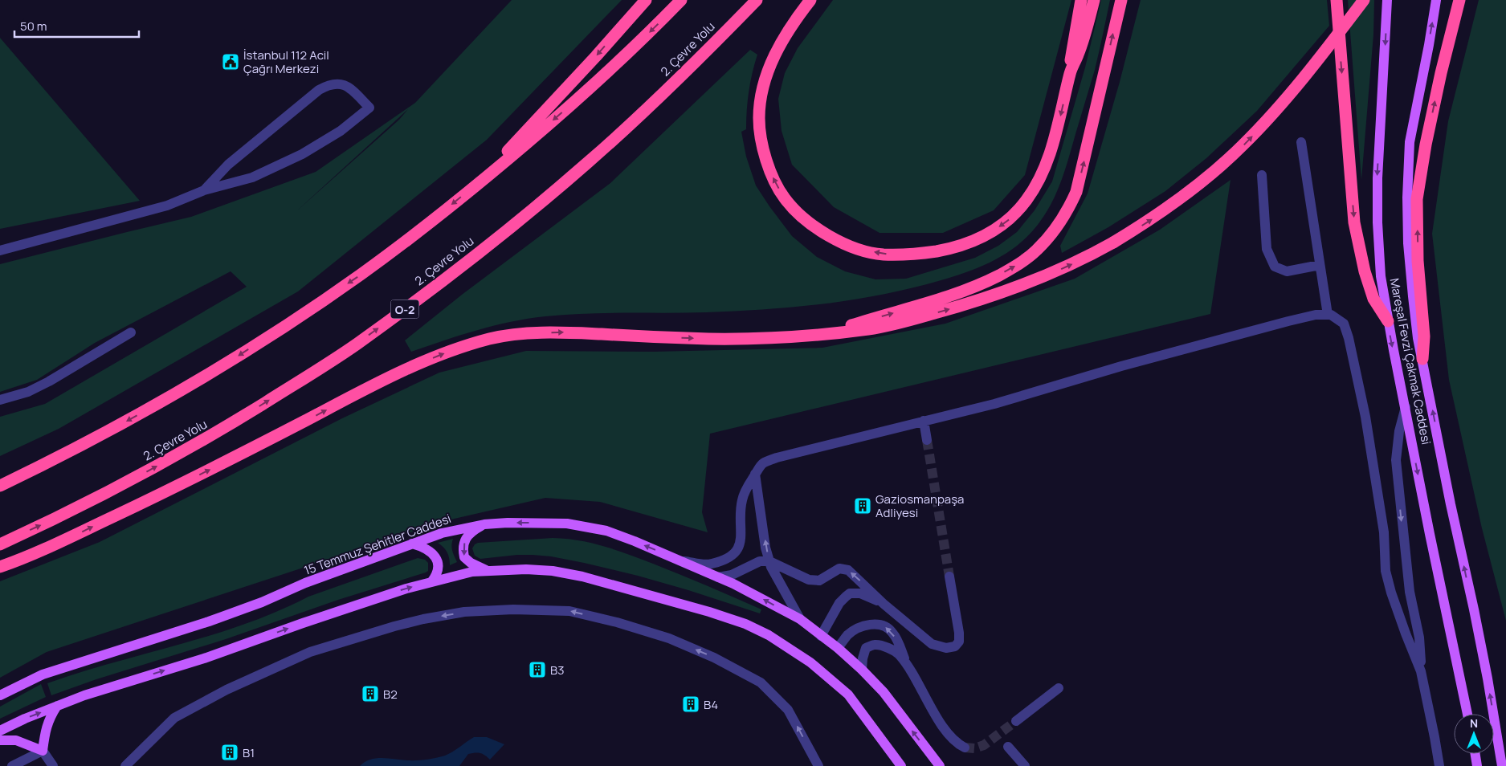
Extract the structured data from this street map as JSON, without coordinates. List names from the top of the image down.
{
  "streets": {
    "highway": ["2. Çevre Yolu", "O-2"],
    "main road": ["Mareşal Fevzi Çakmak Caddesi", "15 Temmuz Şehitler Caddesi"]
  },
  "places": {
    "public building": ["İstanbul 112 Acil Çağrı Merkezi"],
    "building": [
      "Gaziosmanpaşa Adliyesi",
      "B3",
      "B2",
      "B4",
      "B1"
    ]
  },
  "scale_bar": "50 m",
  "north": "top"
}
